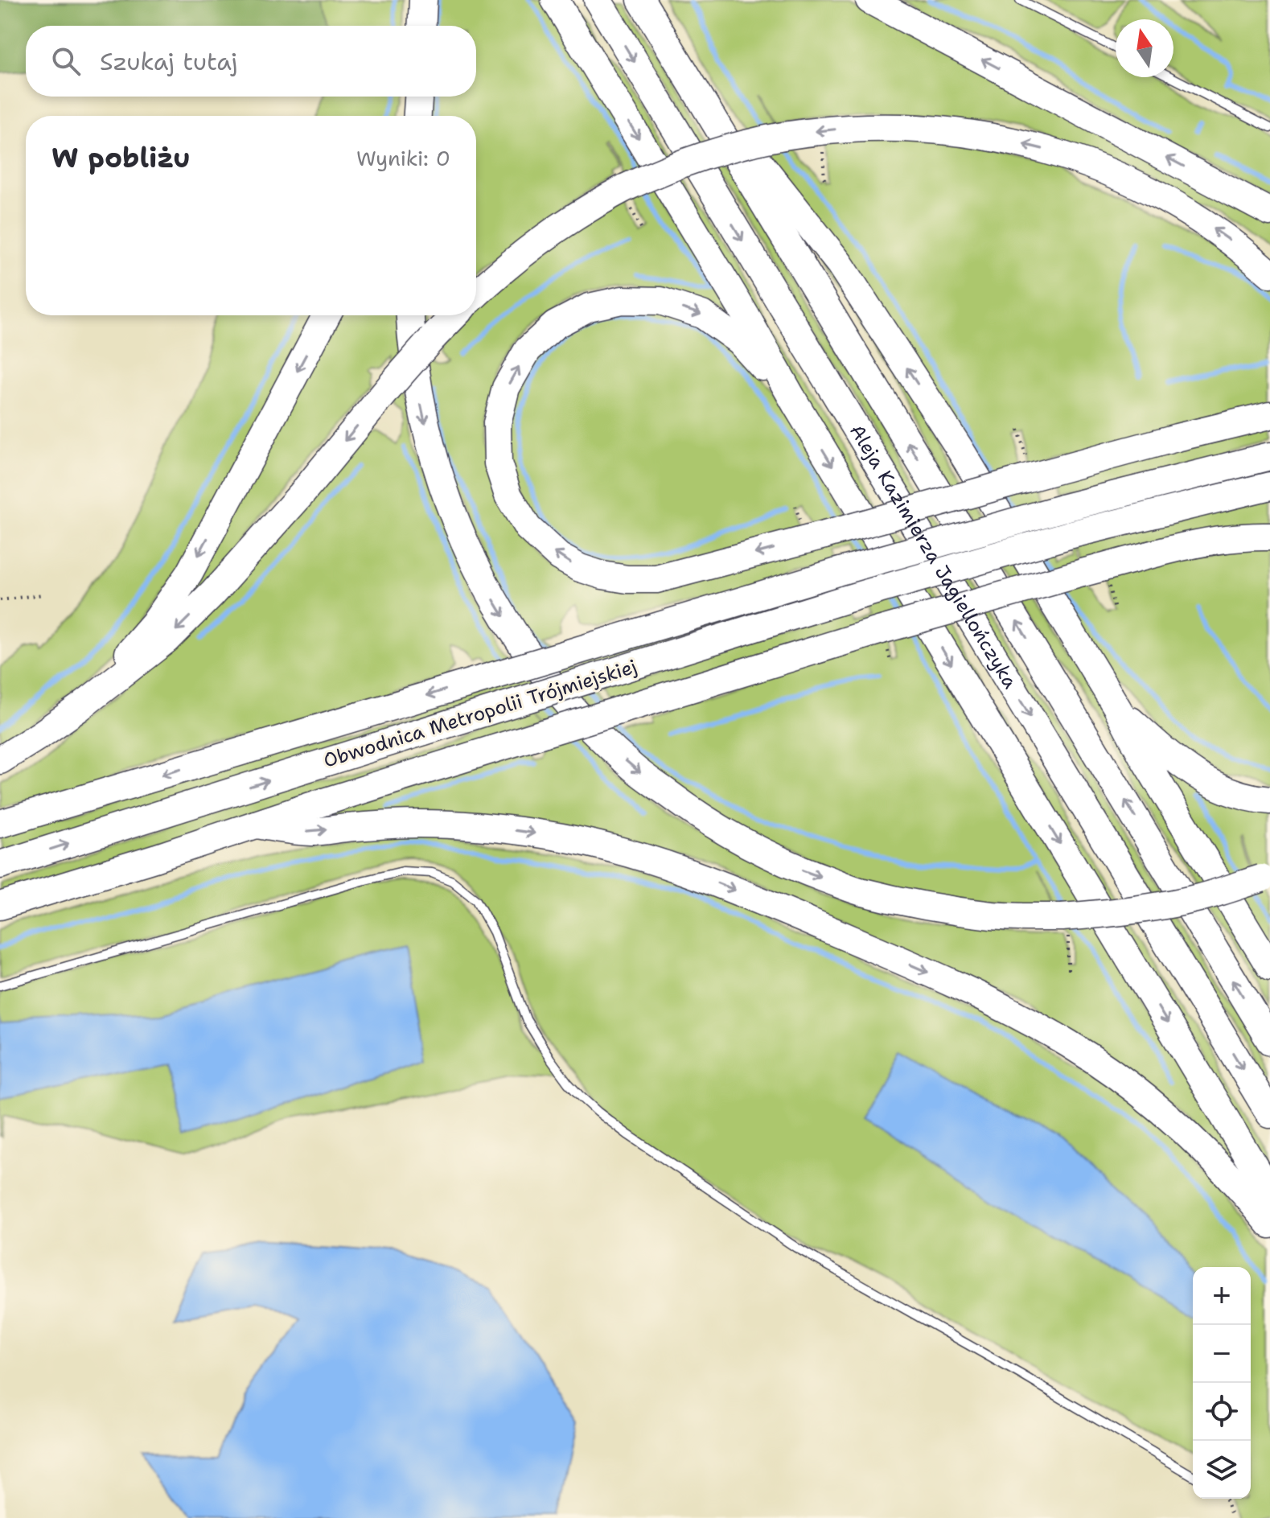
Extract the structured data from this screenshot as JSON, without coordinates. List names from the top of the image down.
{
  "streets": {
    "highway": ["Aleja Kazimierza Jagiellończyka", "Obwodnica Metropolii Trójmiejskiej"]
  },
  "north": "top",
  "page": {
    "search": "Szukaj tutaj",
    "heading": ["W pobliżu", "Wyniki: 0"],
    "map_buttons": ["+", "−"]
  }
}
